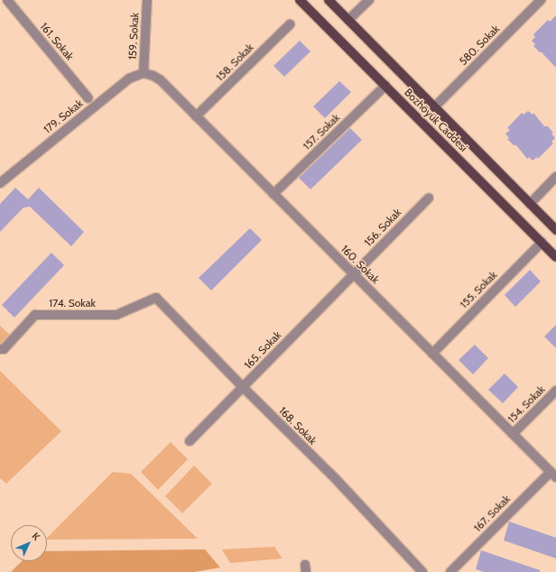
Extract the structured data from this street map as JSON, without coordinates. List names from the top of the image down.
{
  "streets": {
    "main road": ["Bozhöyük Caddesi"],
    "street": [
      "159. Sokak",
      "161. Sokak",
      "580. Sokak",
      "158. Sokak",
      "179. Sokak",
      "157. Sokak",
      "156. Sokak",
      "160. Sokak",
      "155. Sokak",
      "174. Sokak",
      "165. Sokak",
      "154. Sokak",
      "168. Sokak",
      "167. Sokak"
    ]
  },
  "crossings": [
    ["159. Sokak", "179. Sokak"],
    ["159. Sokak", "160. Sokak"],
    ["580. Sokak", "Bozhöyük Caddesi"],
    ["158. Sokak", "160. Sokak"],
    ["179. Sokak", "160. Sokak"],
    ["Bozhöyük Caddesi", "157. Sokak"],
    ["Bozhöyük Caddesi", "155. Sokak"],
    ["157. Sokak", "160. Sokak"],
    ["156. Sokak", "160. Sokak"],
    ["156. Sokak", "165. Sokak"],
    ["160. Sokak", "155. Sokak"],
    ["160. Sokak", "165. Sokak"],
    ["160. Sokak", "154. Sokak"],
    ["160. Sokak", "167. Sokak"],
    ["174. Sokak", "168. Sokak"],
    ["165. Sokak", "168. Sokak"]
  ],
  "north": "top right"
}
